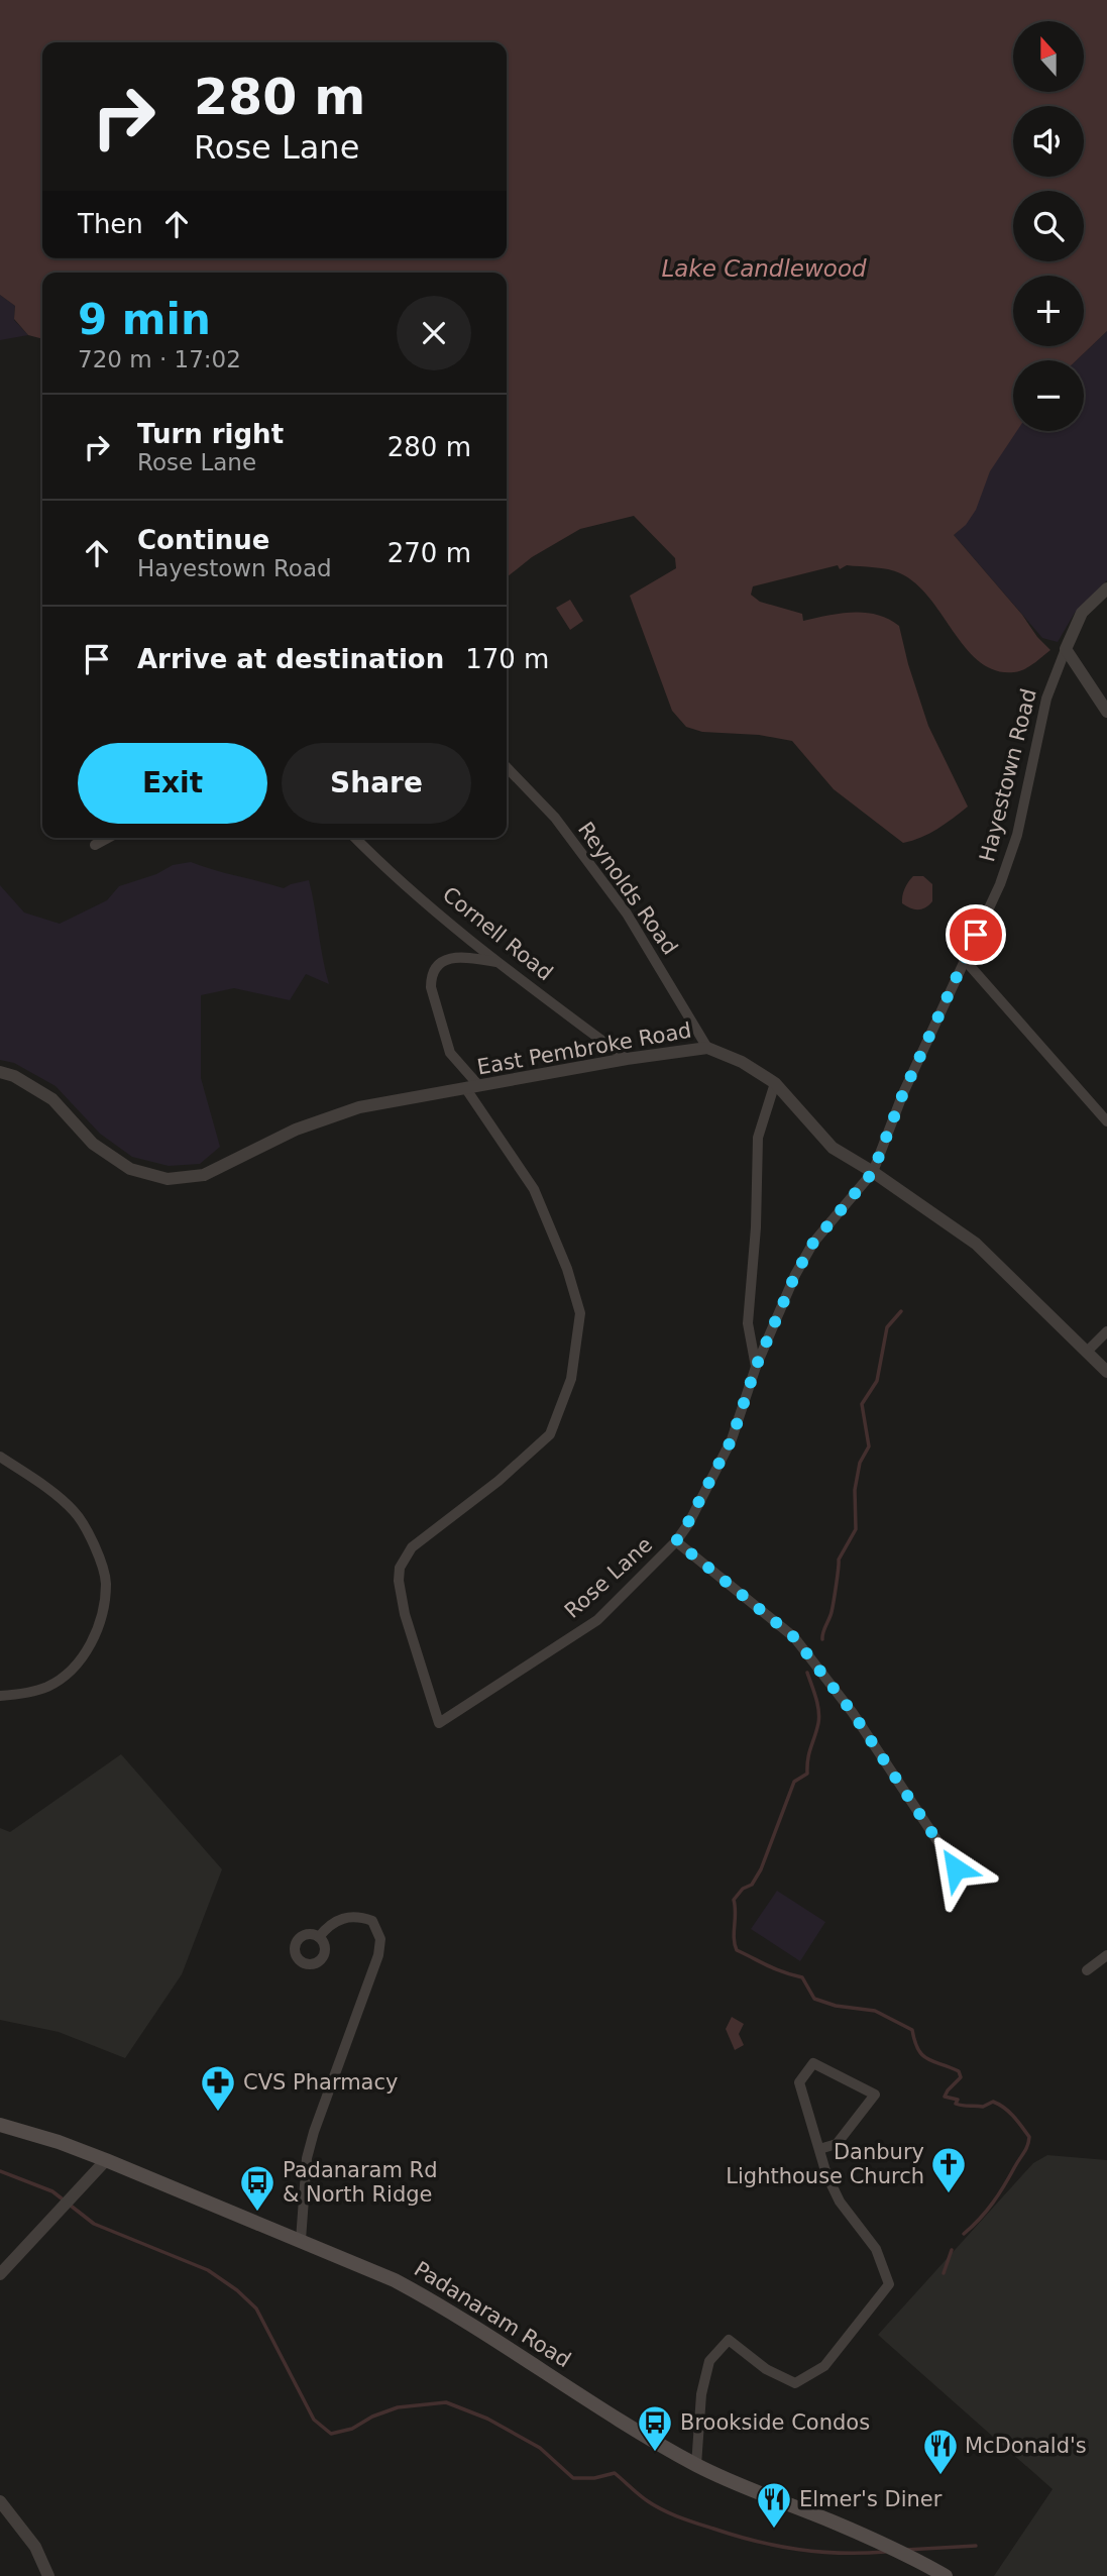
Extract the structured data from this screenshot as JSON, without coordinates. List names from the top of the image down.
{
  "streets": {
    "main road": ["Padanaram Road"],
    "street": [
      "Hayestown Road",
      "Reynolds Road",
      "Cornell Road",
      "East Pembroke Road",
      "Rose Lane"
    ]
  },
  "crossings": [
    ["Hayestown Road", "East Pembroke Road"],
    ["Hayestown Road", "Rose Lane"],
    ["Reynolds Road", "East Pembroke Road"],
    ["Cornell Road", "East Pembroke Road"],
    ["East Pembroke Road", "Rose Lane"]
  ],
  "water": ["Lake Candlewood"],
  "places": {
    "pharmacy": ["CVS Pharmacy"],
    "church": ["Danbury Lighthouse Church"],
    "bus stop": ["Padanaram Rd & North Ridge", "Brookside Condos"],
    "restaurant": ["McDonald's", "Elmer's Diner"]
  },
  "north": "top",
  "page": {
    "map_buttons": ["+", "−"],
    "turn": ["280 m", "Rose Lane"],
    "then": "Then",
    "heading": ["9 min", "720 m · 17:02"],
    "list": [
      {
        "name": "Turn right",
        "note": "Rose Lane",
        "value": "280 m"
      },
      {
        "name": "Continue",
        "note": "Hayestown Road",
        "value": "270 m"
      },
      {
        "name": "Arrive at destination",
        "value": "170 m"
      }
    ],
    "buttons": ["Exit", "Share"]
  }
}
